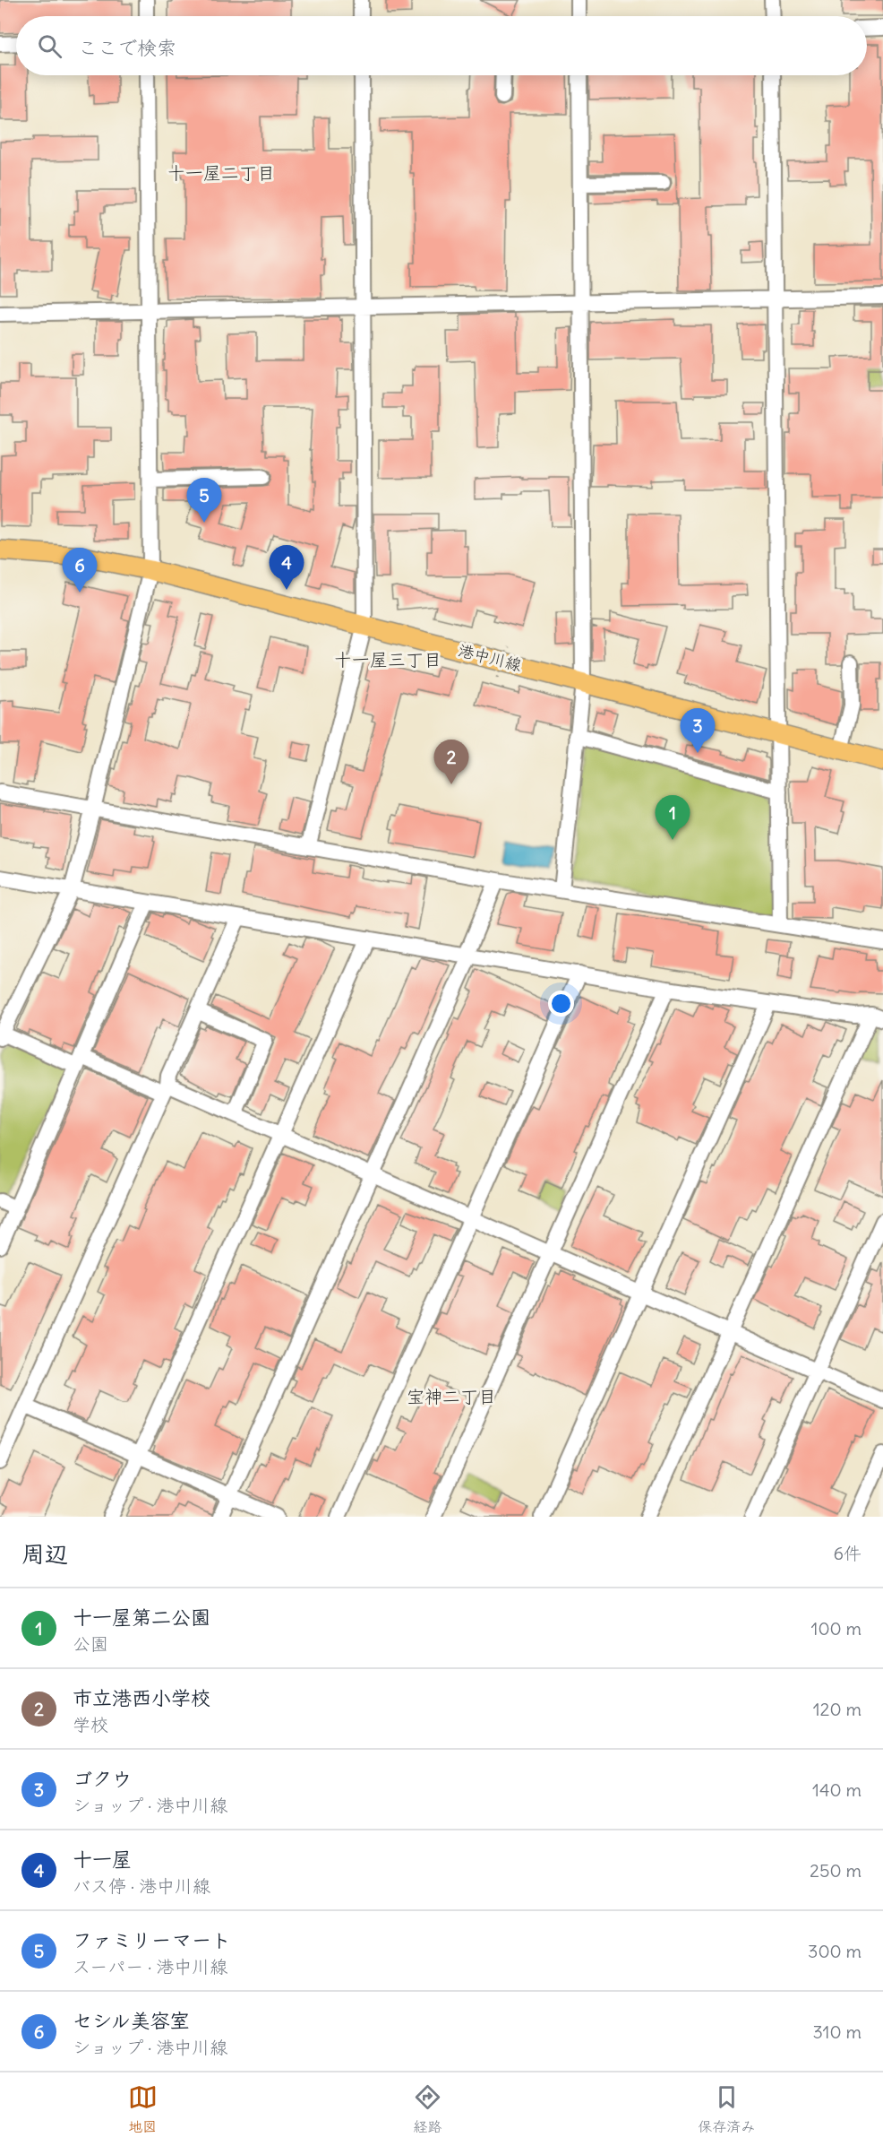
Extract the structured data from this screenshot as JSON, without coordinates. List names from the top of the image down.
{
  "streets": {
    "main road": ["港中川線"]
  },
  "districts": ["十一屋二丁目", "十一屋三丁目", "宝神二丁目"],
  "page": {
    "search": "ここで検索",
    "pins": [
      "5",
      "4",
      "6",
      "3",
      "2",
      "1"
    ],
    "heading": ["周辺", "6件"],
    "list": [
      {
        "mark": "1",
        "name": "十一屋第二公園",
        "note": "公園",
        "value": "100 m"
      },
      {
        "mark": "2",
        "name": "市立港西小学校",
        "note": "学校",
        "value": "120 m"
      },
      {
        "mark": "3",
        "name": "ゴクウ",
        "note": "ショップ · 港中川線",
        "value": "140 m"
      },
      {
        "mark": "4",
        "name": "十一屋",
        "note": "バス停 · 港中川線",
        "value": "250 m"
      },
      {
        "mark": "5",
        "name": "ファミリーマート",
        "note": "スーパー · 港中川線",
        "value": "300 m"
      },
      {
        "mark": "6",
        "name": "セシル美容室",
        "note": "ショップ · 港中川線",
        "value": "310 m"
      }
    ],
    "nav": ["地図", "経路", "保存済み"]
  }
}
